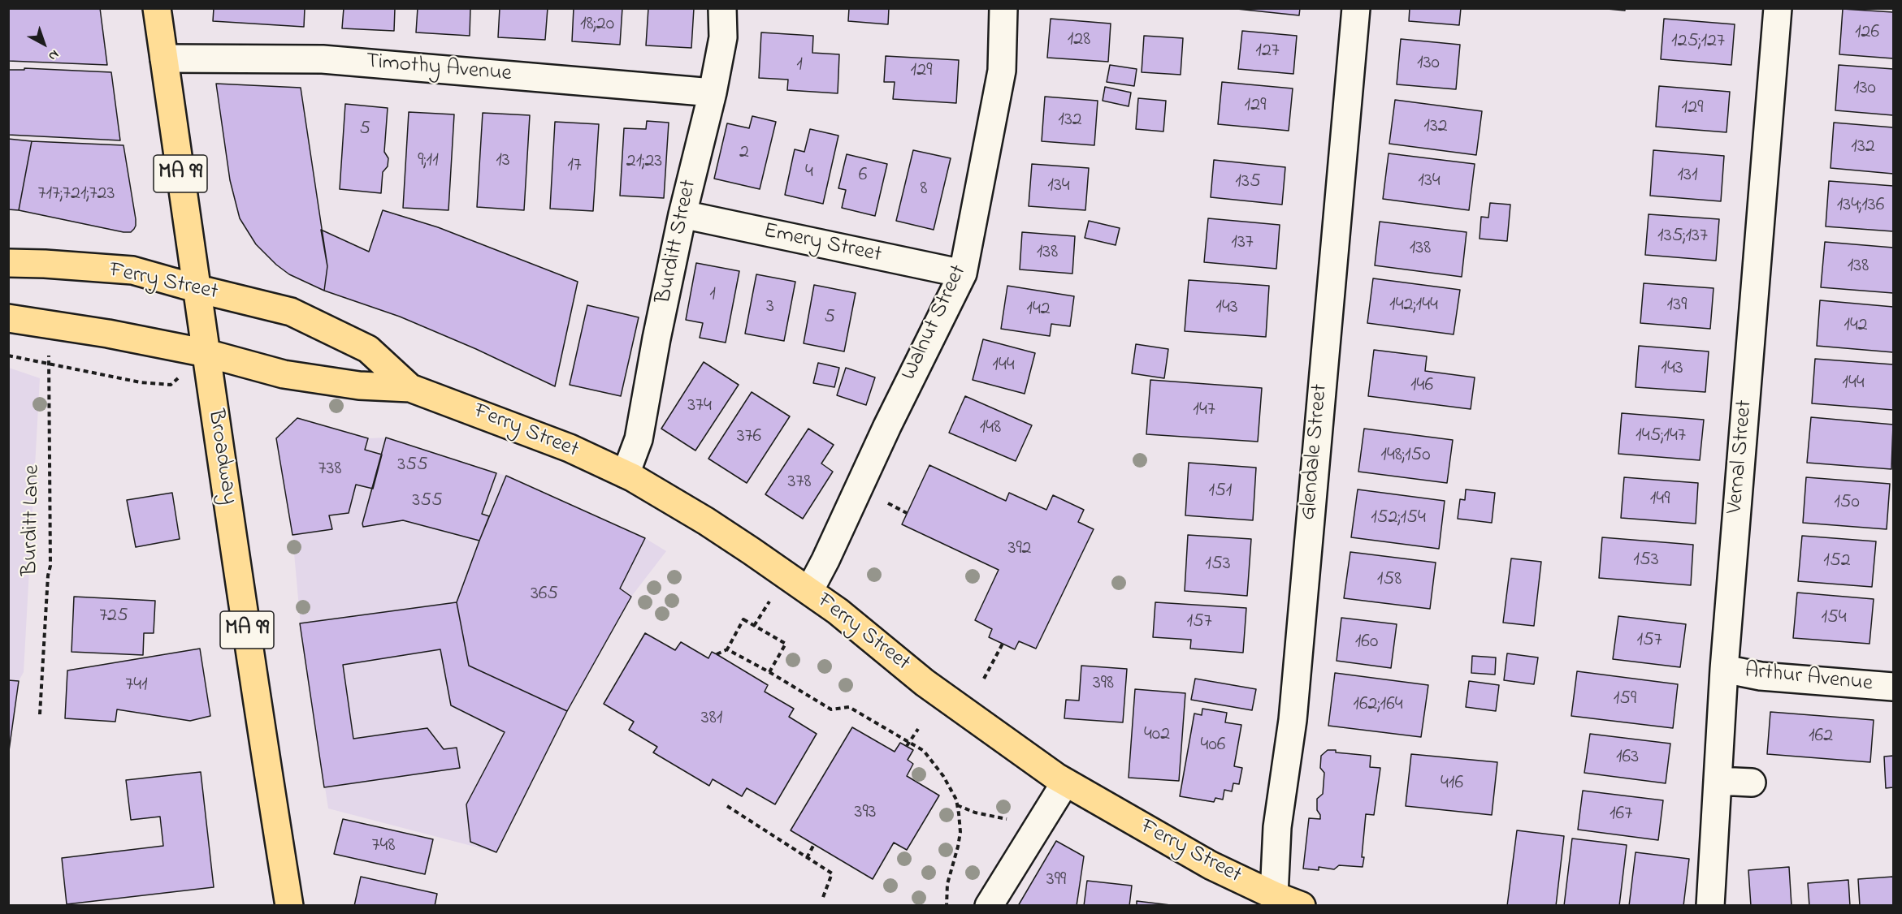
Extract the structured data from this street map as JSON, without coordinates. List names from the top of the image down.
{
  "streets": {
    "main road": ["MA 99", "Ferry Street", "Broadway"],
    "street": [
      "Timothy Avenue",
      "Burditt Street",
      "Emery Street",
      "Walnut Street",
      "Glendale Street",
      "Vernal Street",
      "Arthur Avenue"
    ],
    "path": ["Burditt Lane"]
  },
  "crossings": [
    ["Timothy Avenue", "Burditt Street"],
    ["Timothy Avenue", "Broadway"],
    ["Burditt Street", "Emery Street"],
    ["Burditt Street", "Ferry Street"],
    ["Emery Street", "Walnut Street"],
    ["Ferry Street", "Walnut Street"],
    ["Ferry Street", "Glendale Street"],
    ["Ferry Street", "Broadway"],
    ["Ferry Street", "Burditt Lane"],
    ["Vernal Street", "Arthur Avenue"]
  ],
  "house_numbers": [
    "18;20",
    "126",
    "128",
    "125;127",
    "127",
    "130",
    "1",
    "129",
    "130",
    "129",
    "129",
    "132",
    "132",
    "5",
    "132",
    "2",
    "9;11",
    "13",
    "21;23",
    "17",
    "4",
    "6",
    "131",
    "134",
    "135",
    "134",
    "8",
    "717;721;723",
    "134;136",
    "135;137",
    "137",
    "138",
    "138",
    "138",
    "1",
    "142;144",
    "139",
    "3",
    "143",
    "142",
    "5",
    "142",
    "144",
    "143",
    "144",
    "146",
    "374",
    "147",
    "148",
    "145;147",
    "376",
    "148;150",
    "355",
    "738",
    "378",
    "151",
    "149",
    "355",
    "150",
    "152;154",
    "392",
    "153",
    "152",
    "153",
    "158",
    "365",
    "725",
    "154",
    "157",
    "157",
    "160",
    "398",
    "741",
    "159",
    "162;164",
    "381",
    "402",
    "162",
    "406",
    "163",
    "416",
    "393",
    "167",
    "748",
    "399"
  ],
  "north": "bottom right"
}
